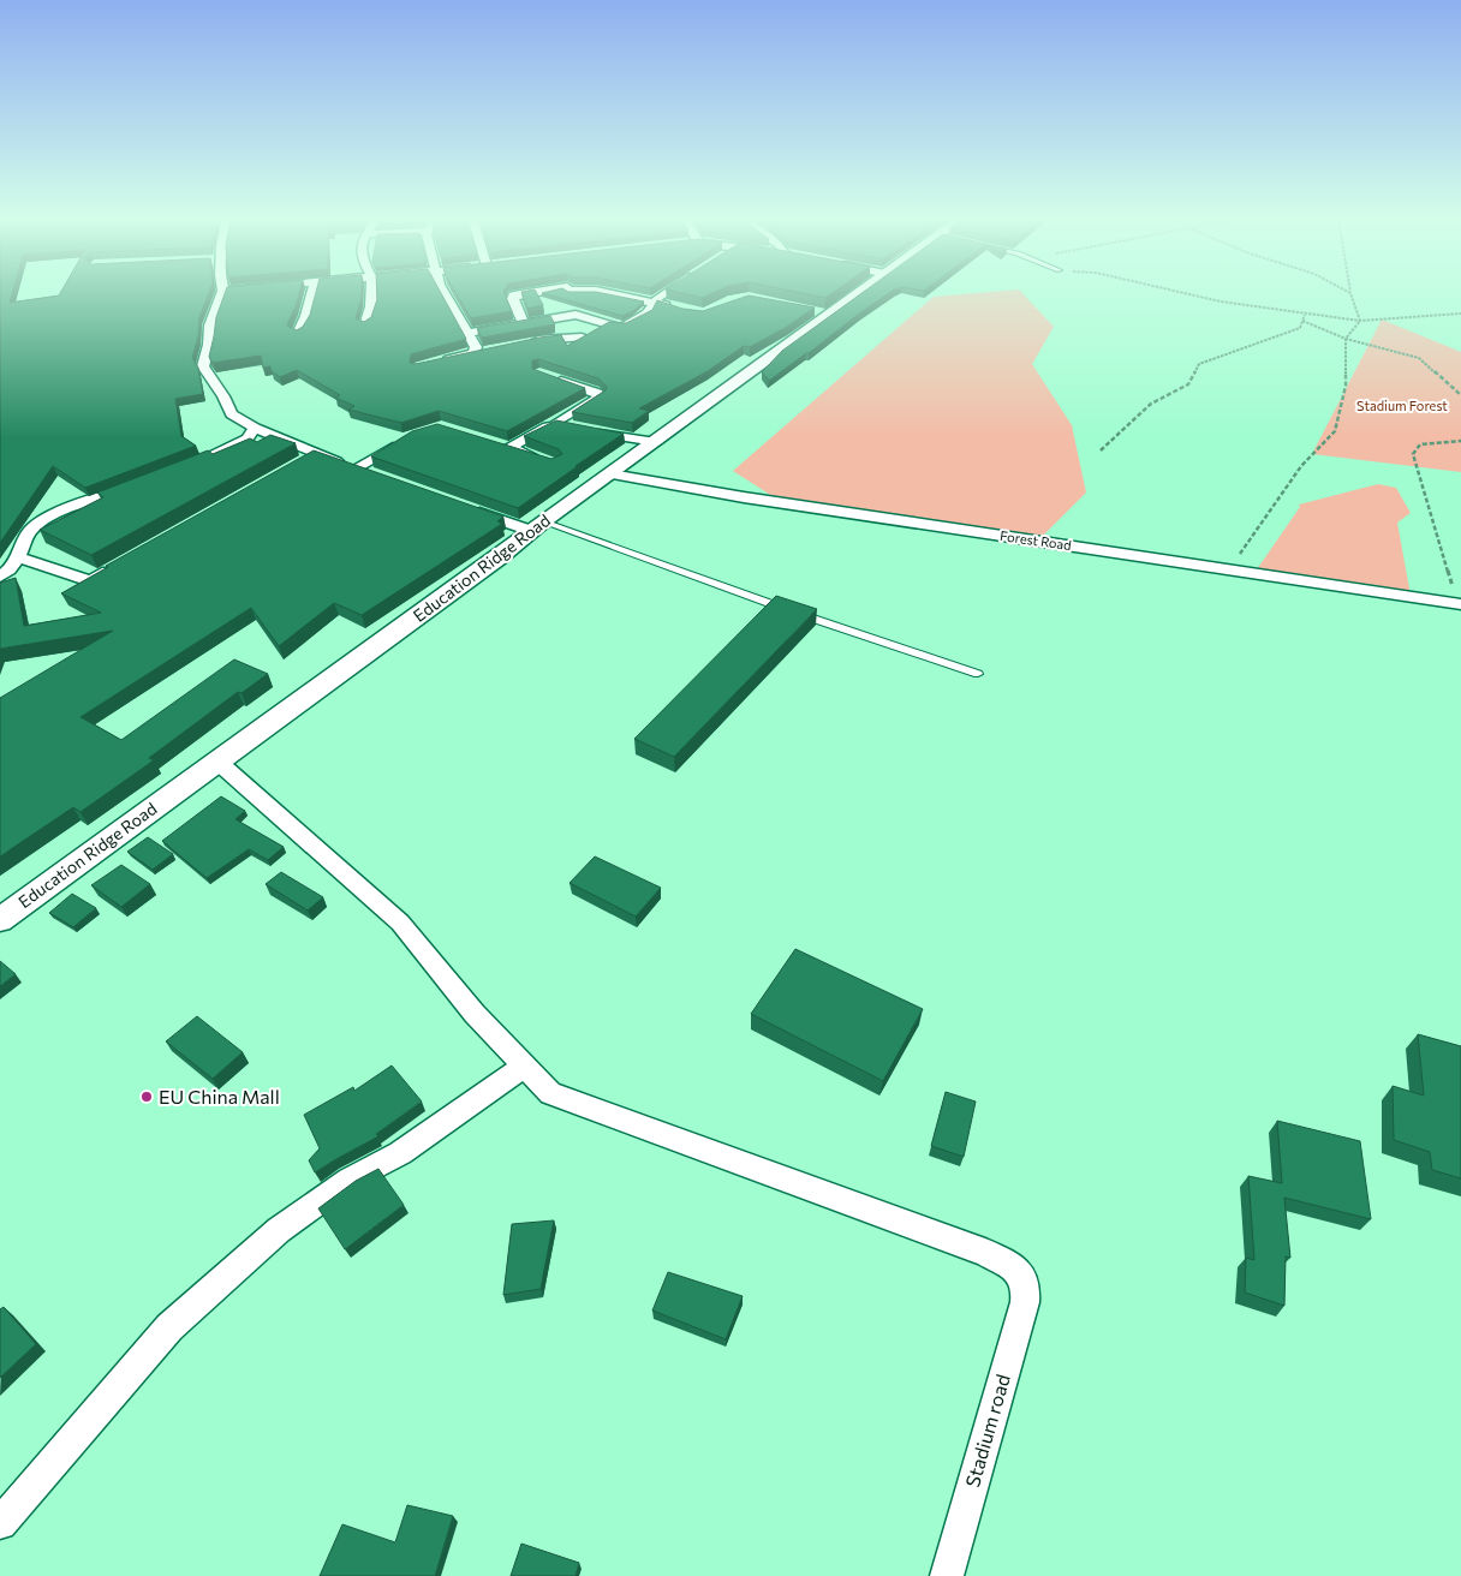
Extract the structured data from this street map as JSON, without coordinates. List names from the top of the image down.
{
  "streets": {
    "street": ["Forest Road", "Education Ridge Road", "Stadium road"]
  },
  "crossings": [
    ["Forest Road", "Education Ridge Road"]
  ],
  "parks": ["Stadium Forest"],
  "places": ["EU China Mall"]
}
